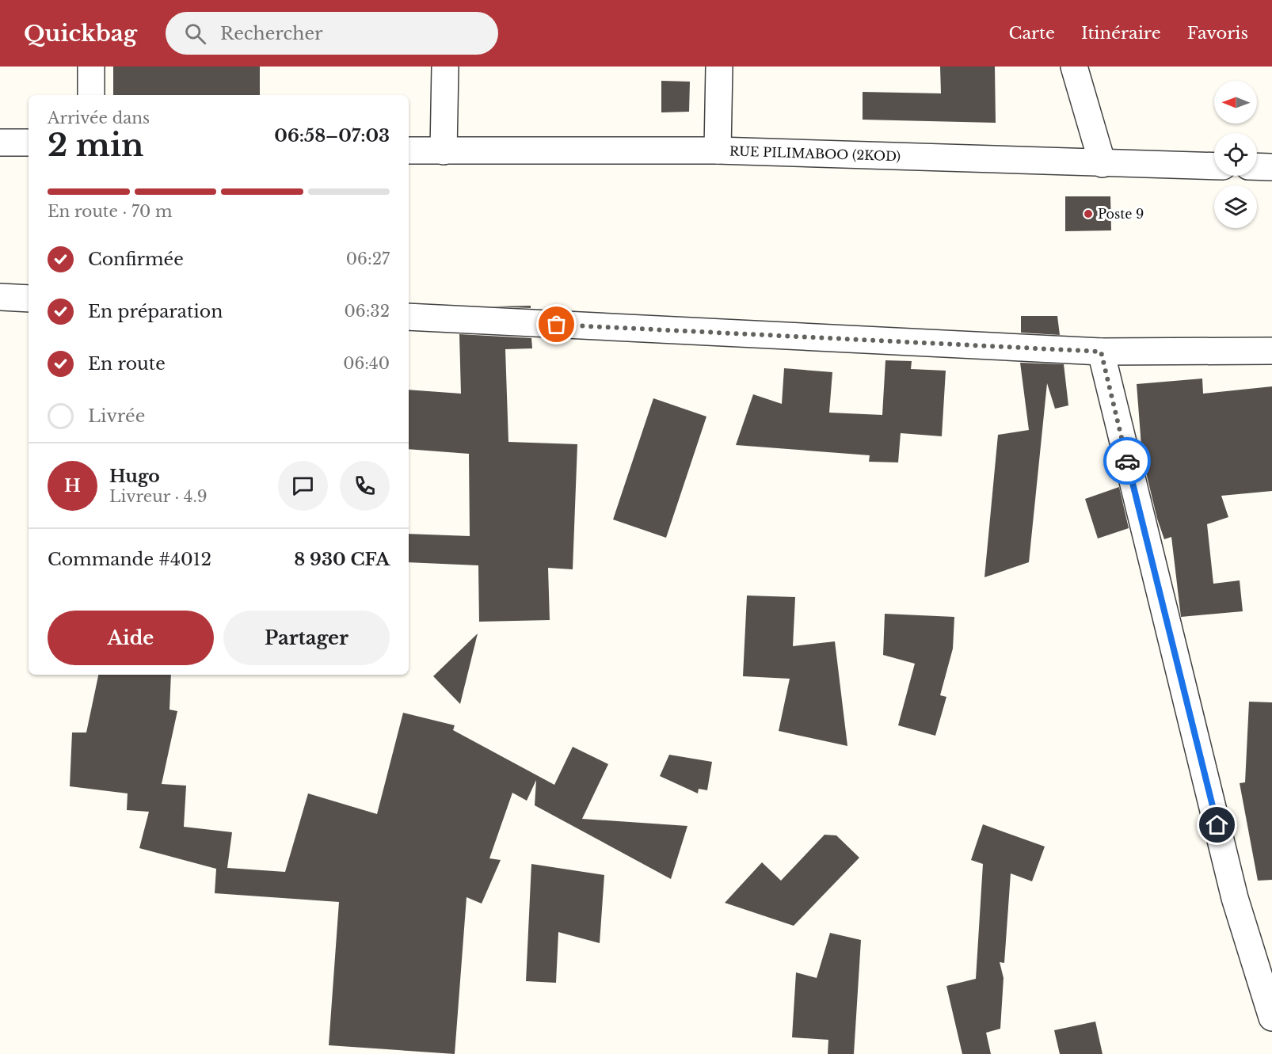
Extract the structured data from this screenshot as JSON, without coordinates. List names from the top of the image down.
{
  "streets": {
    "street": ["RUE PILIMABOO (2KOD)"]
  },
  "places": ["Poste 9"],
  "north": "left",
  "page": {
    "header": "Quickbag",
    "search": "Rechercher",
    "nav": ["Carte", "Itinéraire", "Favoris"],
    "heading": ["2 min", "Arrivée dans", "06:58–07:03"],
    "panel": [
      "Hugo",
      "Livreur · 4.9",
      "Commande #4012",
      "8 930 CFA"
    ],
    "bar": "En route · 70 m",
    "list": [
      ["Confirmée", "06:27"],
      ["En préparation", "06:32"],
      ["En route", "06:40"],
      "Livrée"
    ],
    "round": "H",
    "buttons": ["Aide", "Partager"]
  }
}
